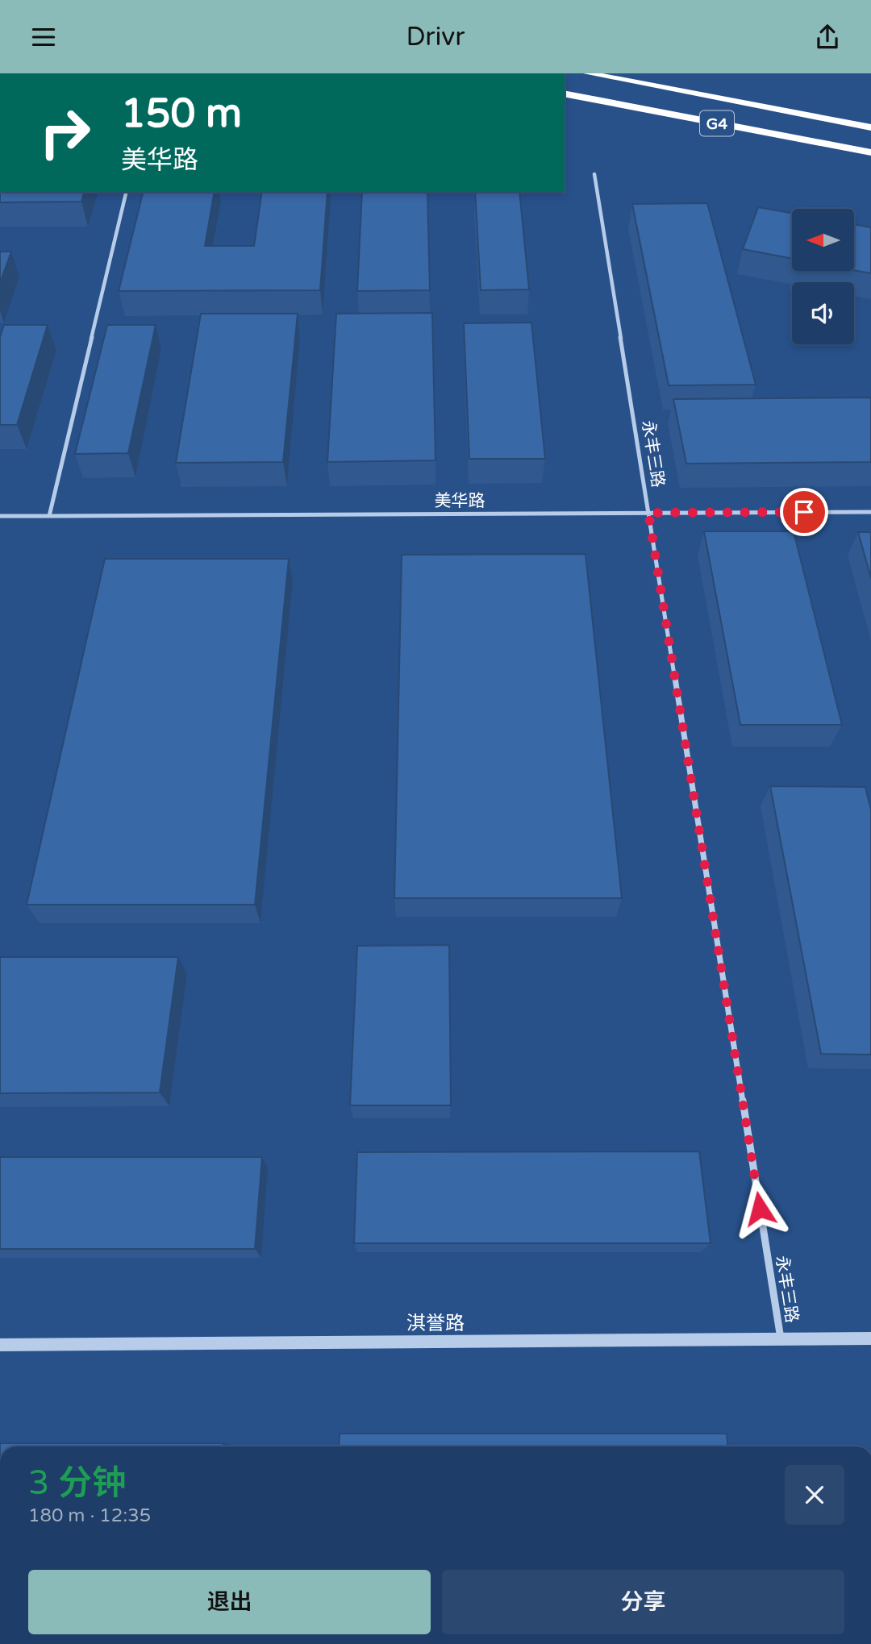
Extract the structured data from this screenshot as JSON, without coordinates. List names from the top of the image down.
{
  "streets": {
    "highway": ["G4"],
    "street": ["永丰三路", "美华路", "淇誉路"]
  },
  "crossings": [
    ["永丰三路", "美华路"],
    ["永丰三路", "淇誉路"]
  ],
  "north": "left",
  "page": {
    "header": "Drivr",
    "turn": ["150 m", "美华路"],
    "heading": ["3 分钟", "180 m · 12:35"],
    "buttons": ["退出", "分享"]
  }
}
